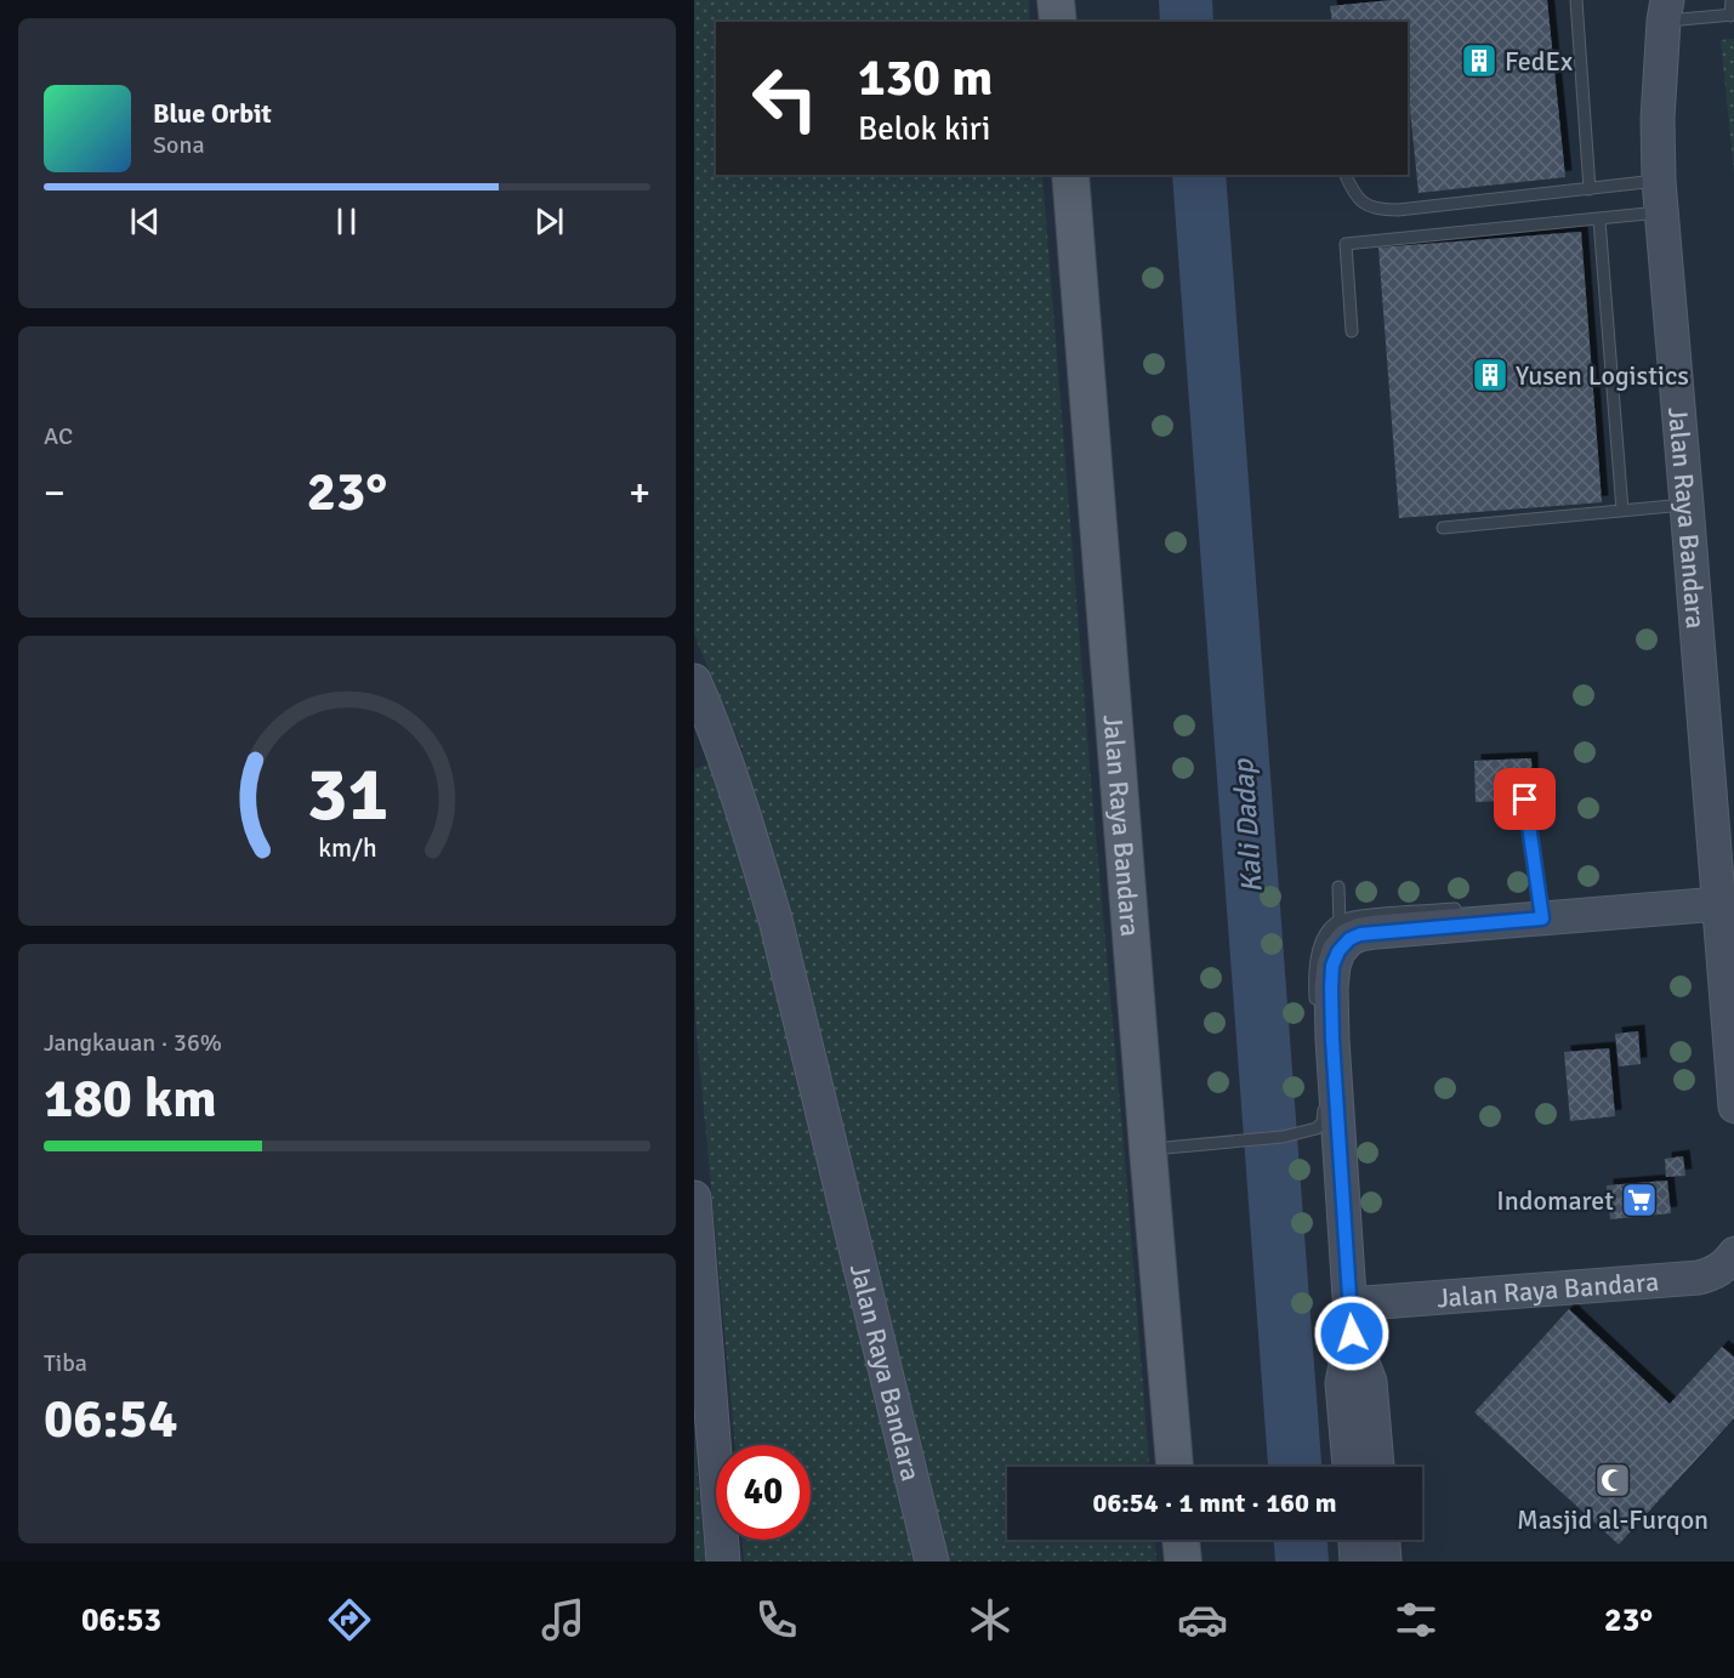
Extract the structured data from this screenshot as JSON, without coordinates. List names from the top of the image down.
{
  "streets": {
    "main road": ["Jalan Raya Bandara"]
  },
  "water": ["Kali Dadap"],
  "places": {
    "building": ["FedEx", "Yusen Logistics"],
    "supermarket": ["Indomaret"],
    "mosque": ["Masjid al-Furqon"]
  },
  "page": {
    "turn": ["130 m", "Belok kiri"],
    "song": ["Blue Orbit", "Sona"],
    "tile": [
      "AC",
      ["Jangkauan · 36%", "180 km"],
      ["Tiba", "06:54"]
    ],
    "heat": ["−", "23°", "+"],
    "limit": "40",
    "trip": "06:54 · 1 mnt · 160 m",
    "tabs": ["06:53", "23°"],
    "gauge": ["31", "km/h"]
  }
}
